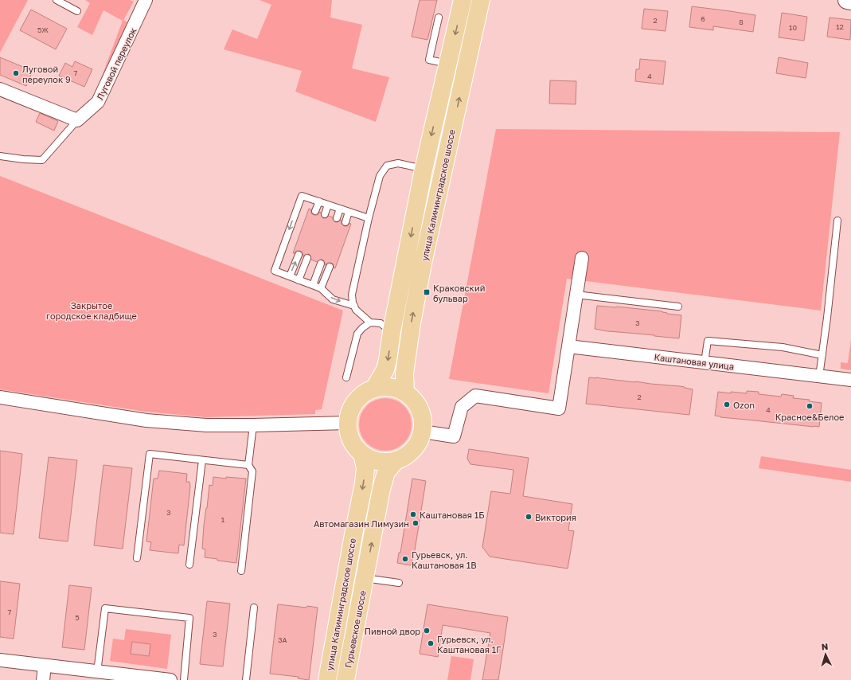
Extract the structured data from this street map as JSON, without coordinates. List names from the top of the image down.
{
  "streets": {
    "main road": ["улица Калининградское шоссе", "Гурьевское шоссе"],
    "street": ["Луговой переулок", "Каштановая улица"]
  },
  "parks": ["Закрытое городское кладбище"],
  "places": {
    "other": [
      "Луговой переулок 9",
      "Ozon",
      "Красное&Белое",
      "Каштановая 1Б",
      "Виктория",
      "Автомагазин Лимузин",
      "Гурьевск, ул. Каштановая 1В",
      "Пивной двор",
      "Гурьевск, ул. Каштановая 1Г"
    ],
    "transit": ["Краковский бульвар"]
  },
  "house_numbers": [
    "6",
    "2",
    "8",
    "12",
    "10",
    "5Ж",
    "7",
    "4",
    "3",
    "2",
    "4",
    "3",
    "1",
    "7",
    "5",
    "3",
    "3А"
  ],
  "north": "top"
}
